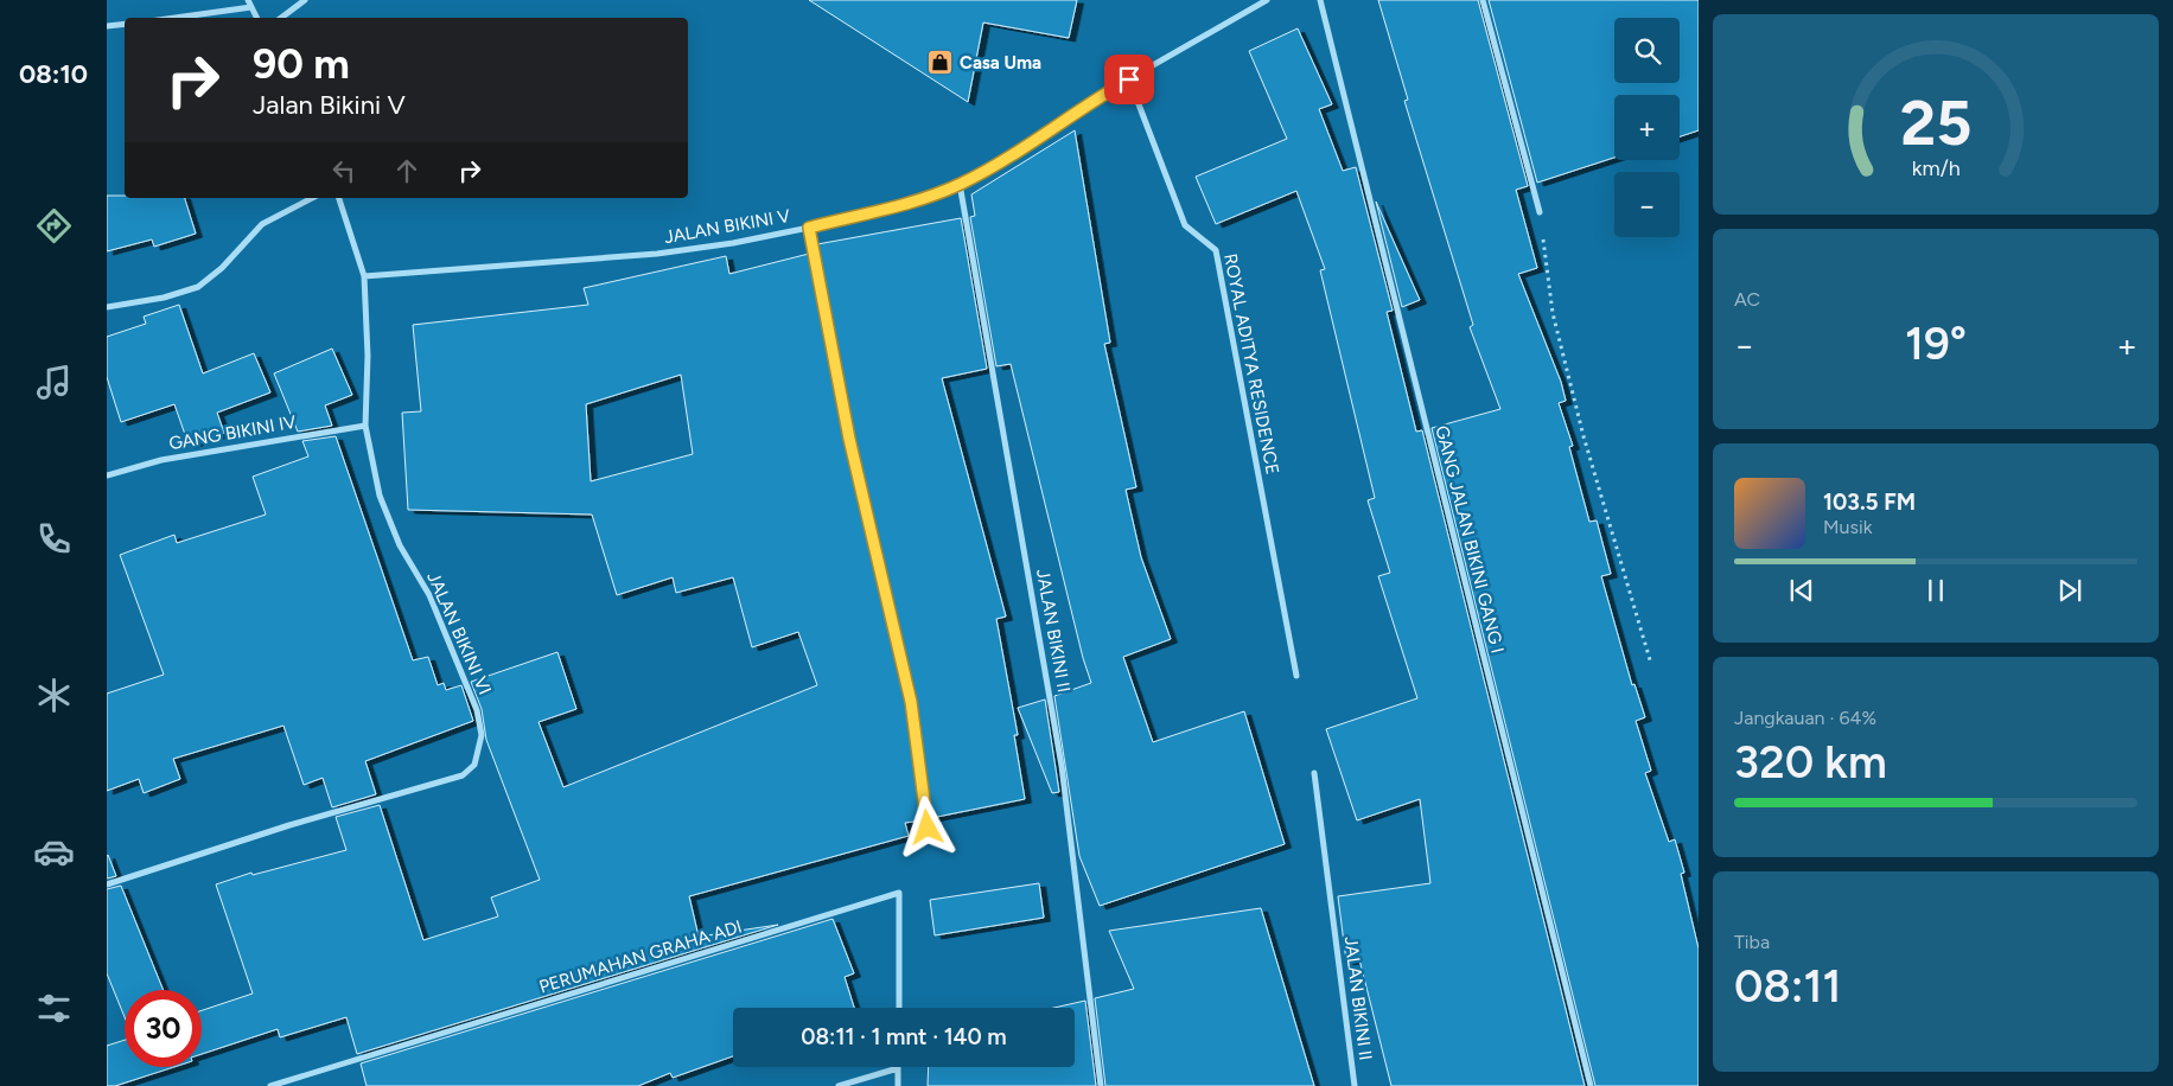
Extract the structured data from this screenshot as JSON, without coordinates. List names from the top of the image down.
{
  "streets": {
    "street": [
      "JALAN BIKINI V",
      "ROYAL ADITYA RESIDENCE",
      "GANG BIKINI IV",
      "GANG JALAN BIKINI GANG I",
      "JALAN BIKINI II",
      "JALAN BIKINI VI",
      "PERUMAHAN GRAHA ADI"
    ]
  },
  "crossings": [
    ["JALAN BIKINI V", "ROYAL ADITYA RESIDENCE"],
    ["JALAN BIKINI V", "JALAN BIKINI II"],
    ["JALAN BIKINI V", "JALAN BIKINI VI"],
    ["GANG BIKINI IV", "JALAN BIKINI VI"]
  ],
  "places": {
    "shop": ["Casa Uma"]
  },
  "page": {
    "tabs": "08:10",
    "map_buttons": ["+", "−"],
    "turn": ["90 m", "Jalan Bikini V"],
    "tile": [
      "AC",
      ["Jangkauan · 64%", "320 km"],
      ["Tiba", "08:11"]
    ],
    "heat": ["−", "19°", "+"],
    "song": ["103.5 FM", "Musik"],
    "limit": "30",
    "trip": "08:11 · 1 mnt · 140 m",
    "gauge": ["25", "km/h"]
  }
}
